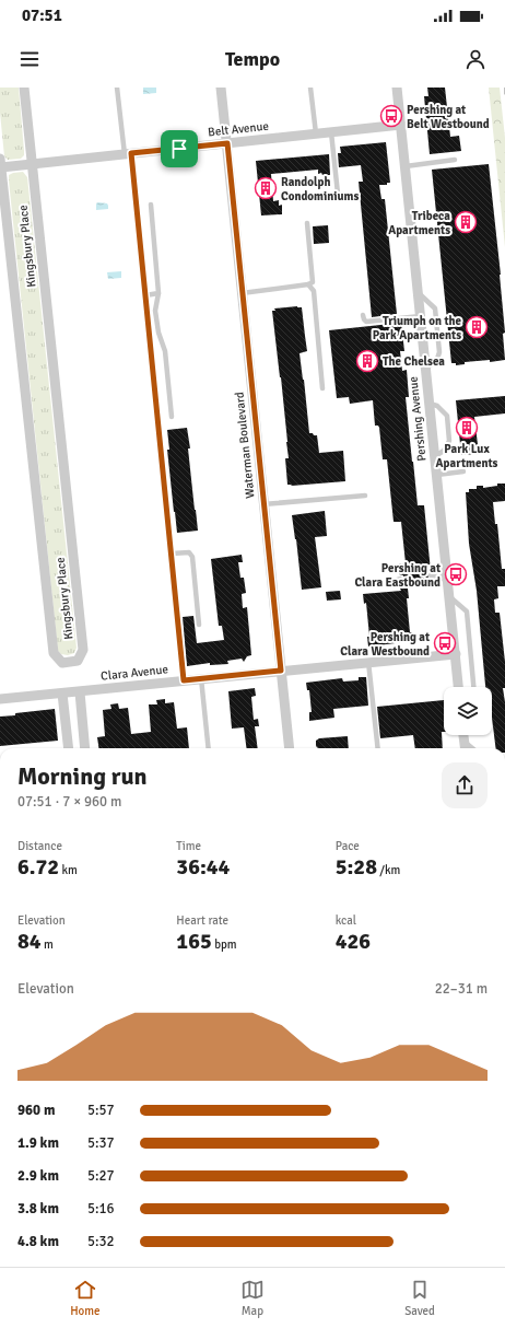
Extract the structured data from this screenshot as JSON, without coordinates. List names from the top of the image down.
{
  "streets": {
    "street": [
      "Belt Avenue",
      "Kingsbury Place",
      "Pershing Avenue",
      "Waterman Boulevard",
      "Clara Avenue"
    ]
  },
  "crossings": [
    ["Belt Avenue", "Kingsbury Place"],
    ["Belt Avenue", "Pershing Avenue"],
    ["Belt Avenue", "Waterman Boulevard"],
    ["Pershing Avenue", "Clara Avenue"],
    ["Waterman Boulevard", "Clara Avenue"]
  ],
  "places": {
    "bus stop": ["Pershing at Belt Westbound", "Pershing at Clara Eastbound", "Pershing at Clara Westbound"],
    "building": [
      "Randolph Condominiums",
      "Tribeca Apartments",
      "Triumph on the Park Apartments",
      "The Chelsea",
      "Park Lux Apartments"
    ]
  },
  "page": {
    "status": "07:51",
    "header": "Tempo",
    "heading": ["Morning run", "07:51 · 7 × 960 m"],
    "stats": [
      ["Distance", "6.72 km"],
      ["Time", "36:44"],
      ["Pace", "5:28 /km"],
      ["Elevation", "84 m"],
      ["Heart rate", "165 bpm"],
      ["kcal", "426"]
    ],
    "chart": ["Elevation", "22–31 m"],
    "list": [
      {
        "name": "960 m",
        "note": "5:57"
      },
      {
        "name": "1.9 km",
        "note": "5:37"
      },
      {
        "name": "2.9 km",
        "note": "5:27"
      },
      {
        "name": "3.8 km",
        "note": "5:16"
      },
      {
        "name": "4.8 km",
        "note": "5:32"
      }
    ],
    "tabs": ["Home", "Map", "Saved"]
  }
}
